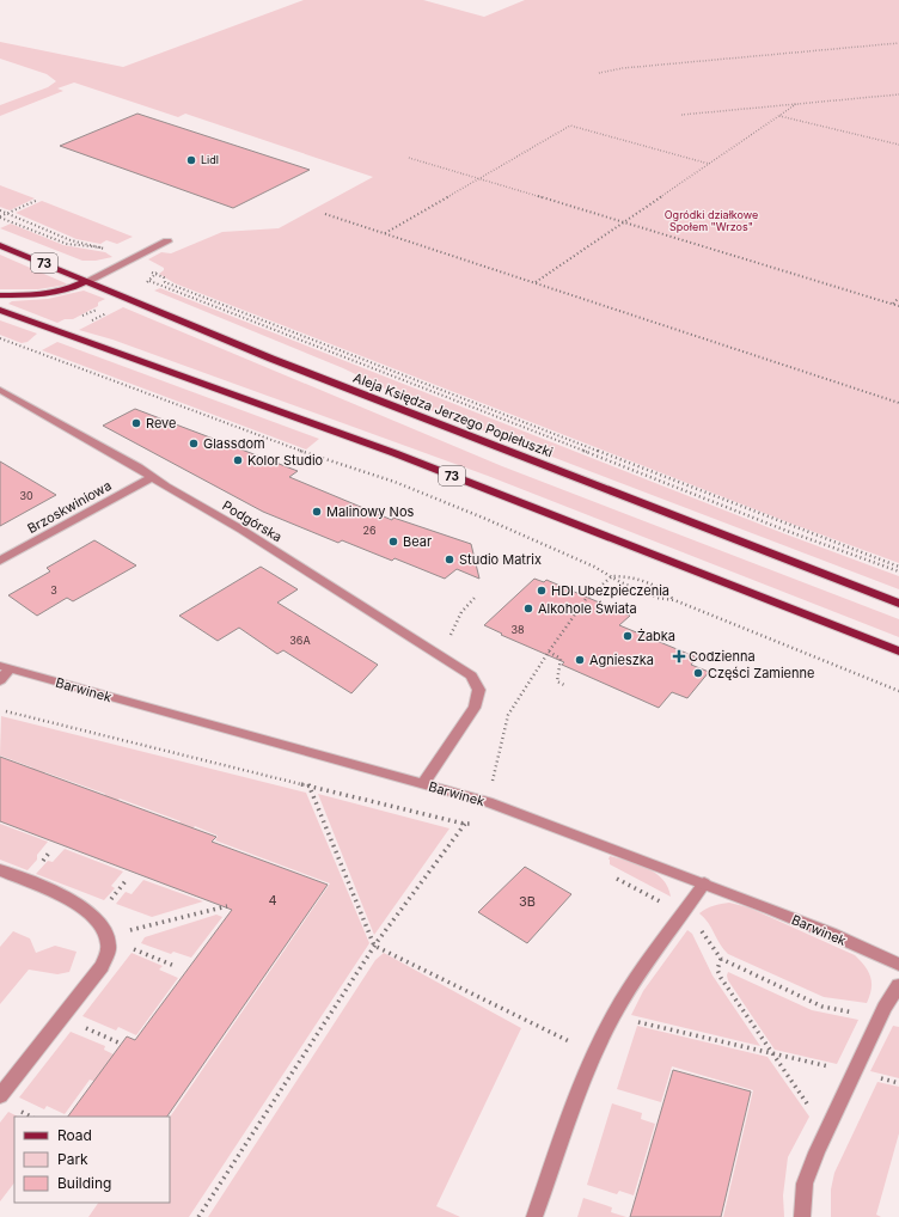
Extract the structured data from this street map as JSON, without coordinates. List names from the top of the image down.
{
  "streets": {
    "main road": ["73", "Aleja Księdza Jerzego Popiełuszki"],
    "street": ["Brzoskwiniowa", "Podgórska", "Barwinek"]
  },
  "crossings": [
    ["Brzoskwiniowa", "Podgórska"],
    ["Podgórska", "Barwinek"]
  ],
  "parks": ["Ogródki działkowe Społem \"Wrzos\""],
  "places": {
    "other": [
      "Lidl",
      "Reve",
      "Glassdom",
      "Kolor Studio",
      "Malinowy Nos",
      "Bear",
      "Studio Matrix",
      "HDI Ubezpieczenia",
      "Alkohole Świata",
      "Żabka",
      "Agnieszka",
      "Części Zamienne"
    ],
    "health": ["Codzienna"]
  },
  "house_numbers": [
    "30",
    "26",
    "3",
    "38",
    "36A",
    "4",
    "3B"
  ],
  "legend": ["Road", "Park", "Building"]
}
